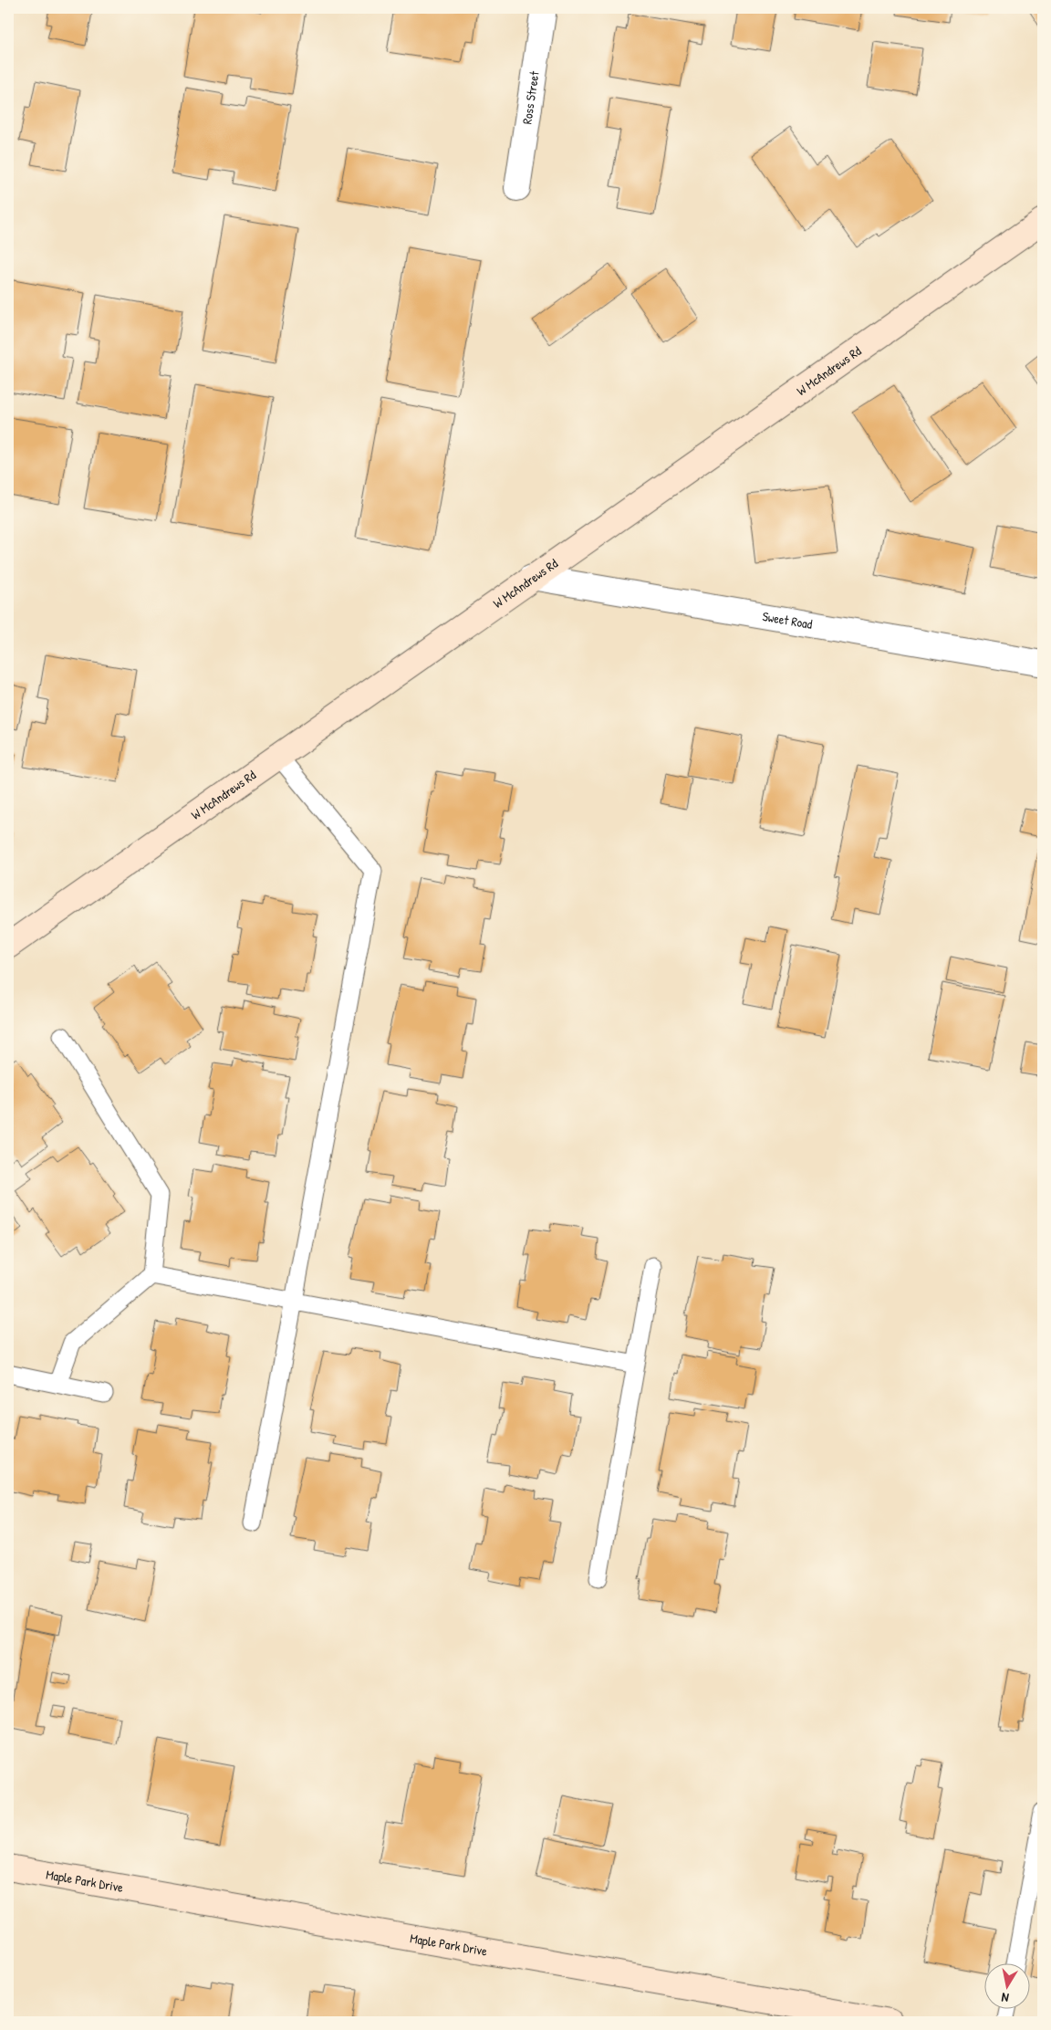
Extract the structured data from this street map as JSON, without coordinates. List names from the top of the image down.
{
  "streets": {
    "street": [
      "Ross Street",
      "W McAndrews Rd",
      "Sweet Road",
      "Maple Park Drive"
    ]
  },
  "crossings": [
    ["W McAndrews Rd", "Sweet Road"]
  ],
  "north": "bottom"
}
